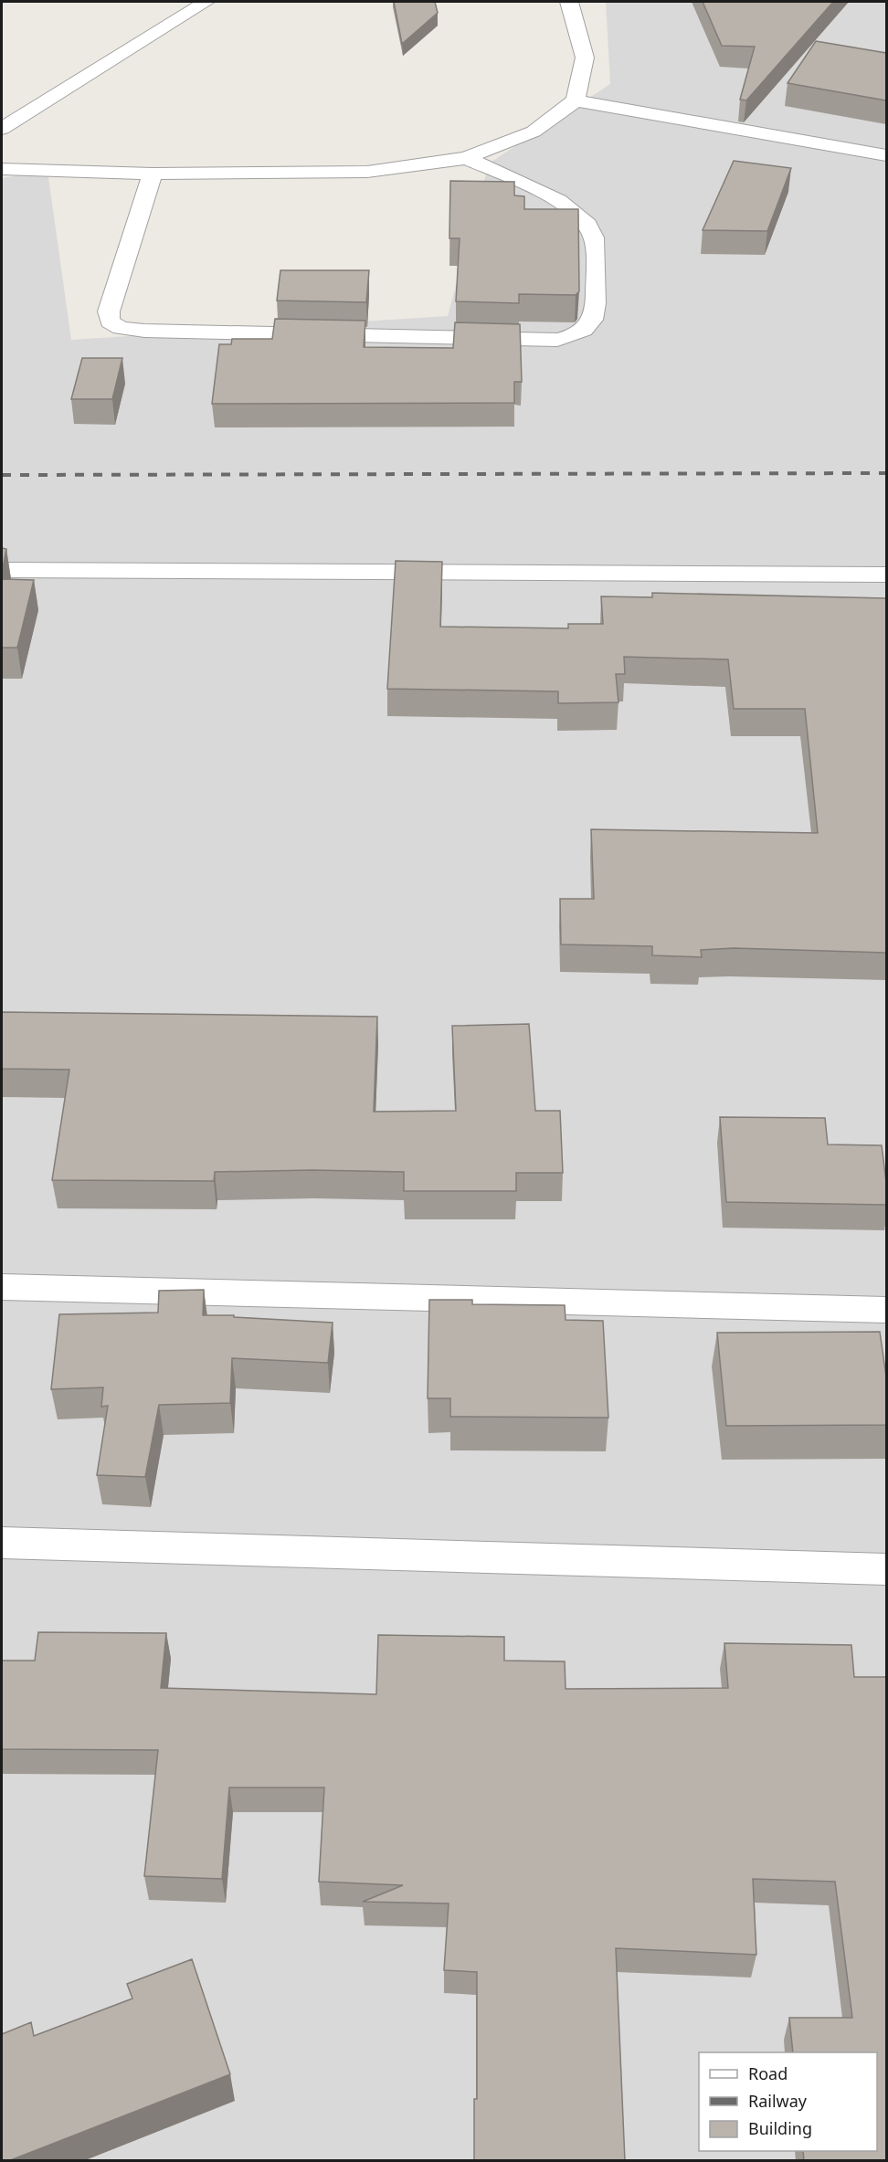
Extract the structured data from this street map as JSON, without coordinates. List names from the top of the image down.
{
  "legend": ["Road", "Railway", "Building"]
}
